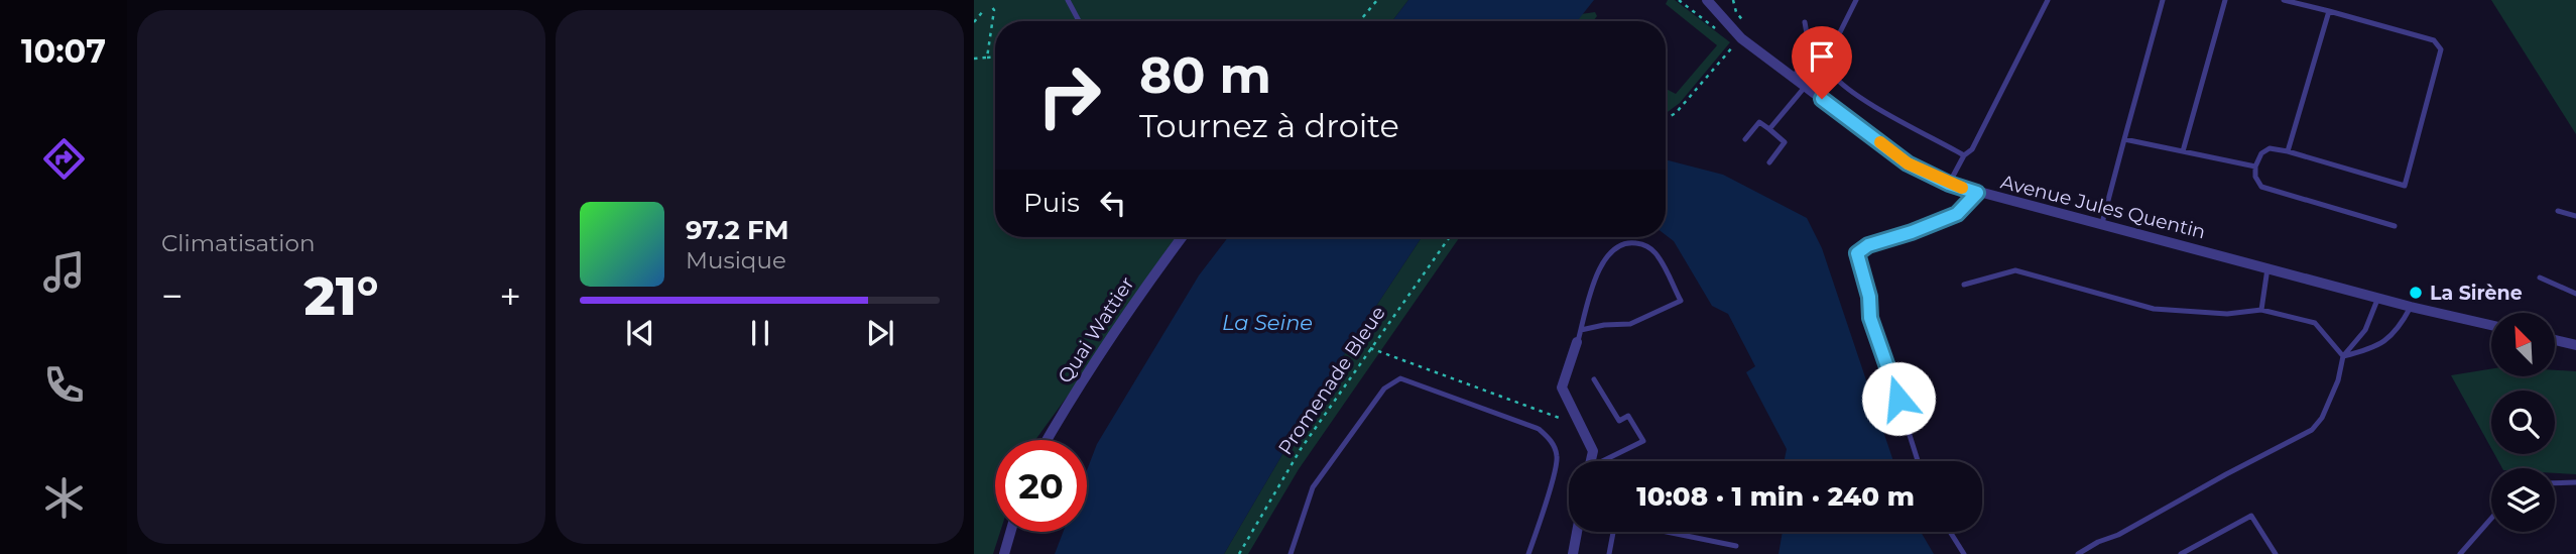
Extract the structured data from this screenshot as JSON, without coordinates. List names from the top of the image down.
{
  "streets": {
    "street": ["Avenue Jules Quentin", "Quai Wattier"],
    "path": ["Promenade Bleue"]
  },
  "water": ["La Seine"],
  "places": ["La Sirène"],
  "north": "top left",
  "page": {
    "tabs": "10:07",
    "tile": "Climatisation",
    "turn": ["80 m", "Tournez à droite"],
    "then": "Puis",
    "song": ["97.2 FM", "Musique"],
    "heat": ["−", "21°", "+"],
    "limit": "20",
    "trip": "10:08 · 1 min · 240 m"
  }
}
